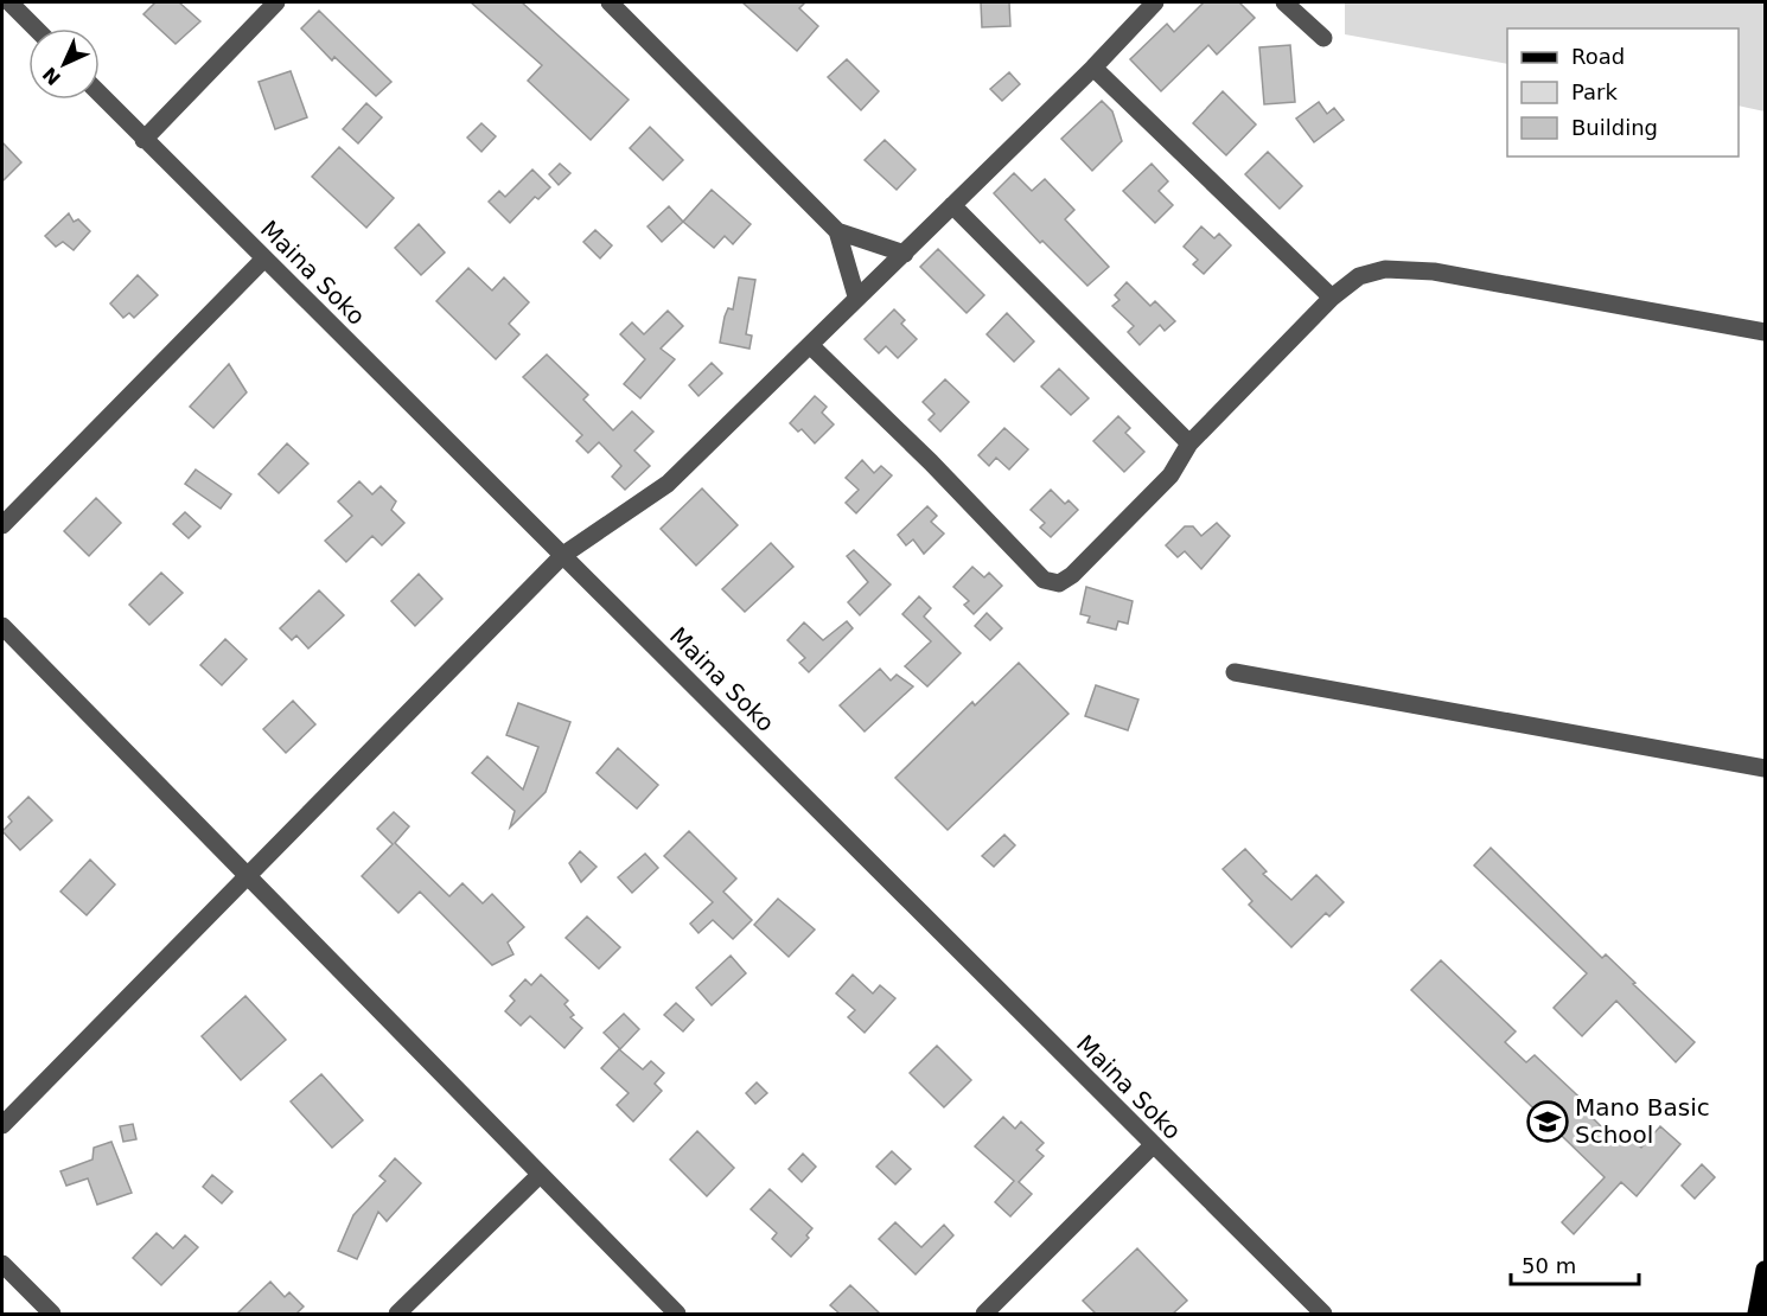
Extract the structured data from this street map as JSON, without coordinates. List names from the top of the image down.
{
  "streets": {
    "street": ["Maina Soko"]
  },
  "places": {
    "school or university": ["Mano Basic School"]
  },
  "legend": ["Road", "Park", "Building"],
  "scale_bar": "50 m",
  "north": "bottom left"
}
